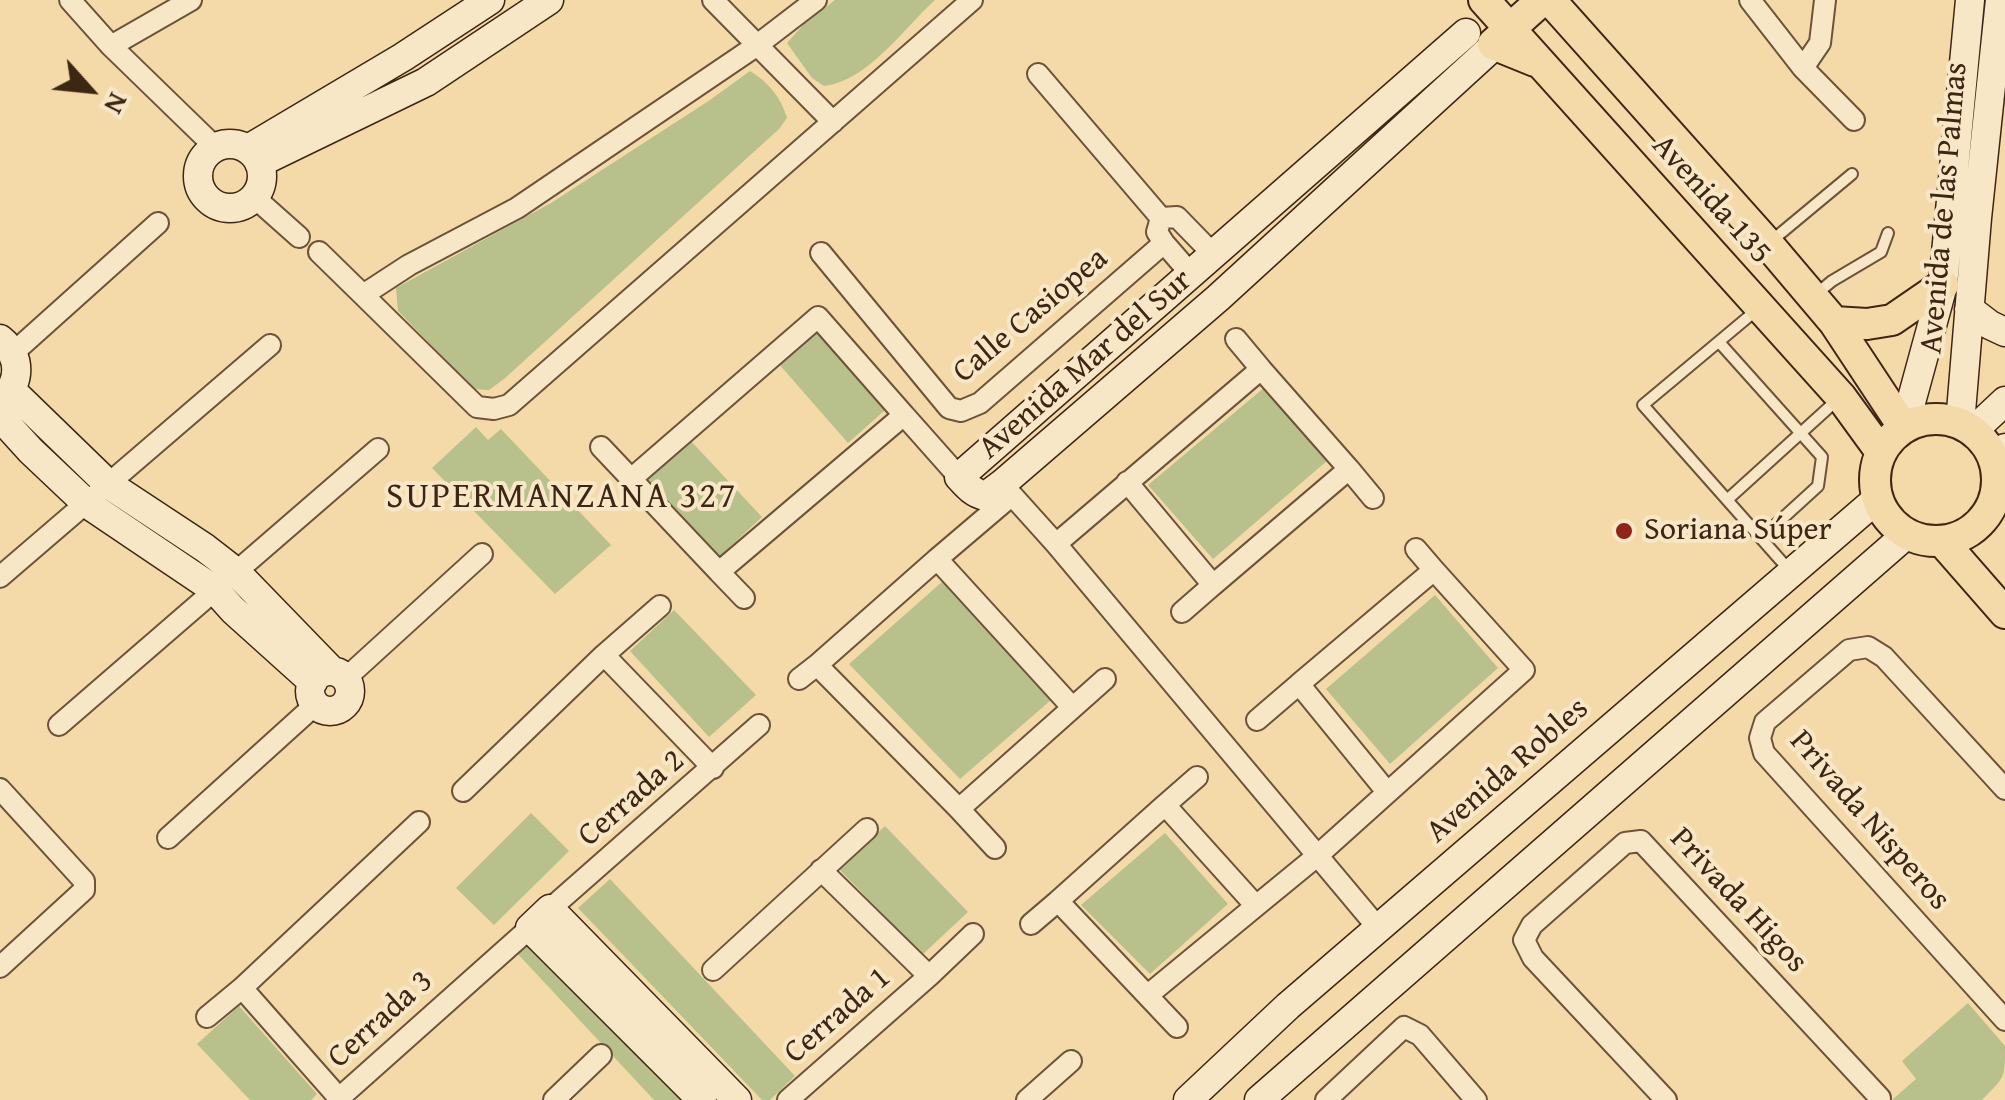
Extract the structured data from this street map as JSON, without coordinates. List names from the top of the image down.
{
  "streets": {
    "main road": ["Avenida 135"],
    "street": [
      "Avenida de las Palmas",
      "Calle Casiopea",
      "Avenida Mar del Sur",
      "Avenida Robles",
      "Cerrada 2",
      "Privada Nisperos",
      "Privada Higos",
      "Cerrada 1",
      "Cerrada 3"
    ]
  },
  "crossings": [
    ["Avenida 135", "Avenida de las Palmas"],
    ["Avenida 135", "Avenida Mar del Sur"],
    ["Avenida 135", "Avenida Robles"],
    ["Avenida de las Palmas", "Avenida Robles"],
    ["Cerrada 2", "Cerrada 3"]
  ],
  "districts": ["SUPERMANZANA 327"],
  "places": ["Soriana Súper"],
  "north": "bottom right"
}
